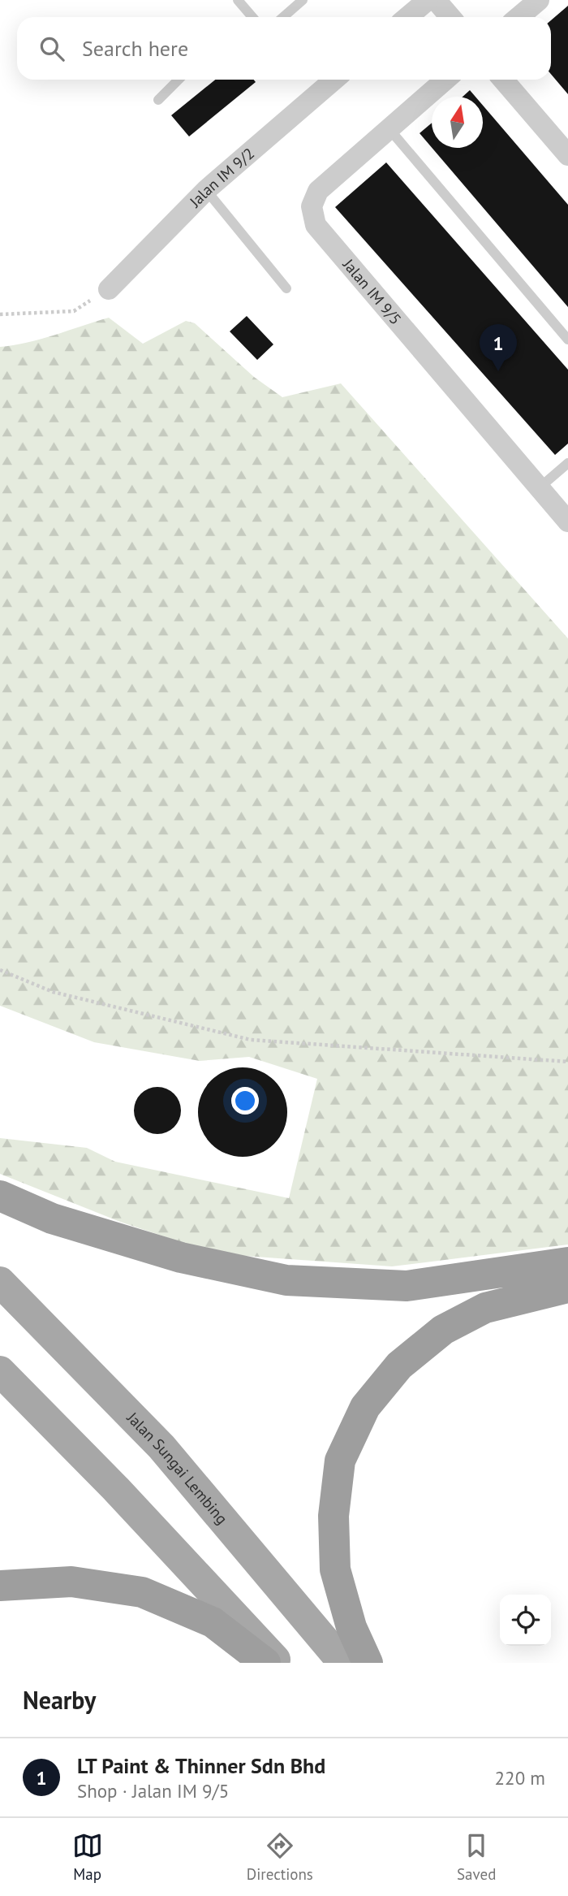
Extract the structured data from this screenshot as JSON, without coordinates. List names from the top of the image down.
{
  "streets": {
    "main road": ["Jalan Sungai Lembing"],
    "street": ["Jalan IM 9/2", "Jalan IM 9/5"]
  },
  "north": "top",
  "page": {
    "search": "Search here",
    "pins": "1",
    "heading": "Nearby",
    "list": [
      {
        "mark": "1",
        "name": "LT Paint & Thinner Sdn Bhd",
        "note": "Shop · Jalan IM 9/5",
        "value": "220 m"
      }
    ],
    "nav": ["Map", "Directions", "Saved"]
  }
}
